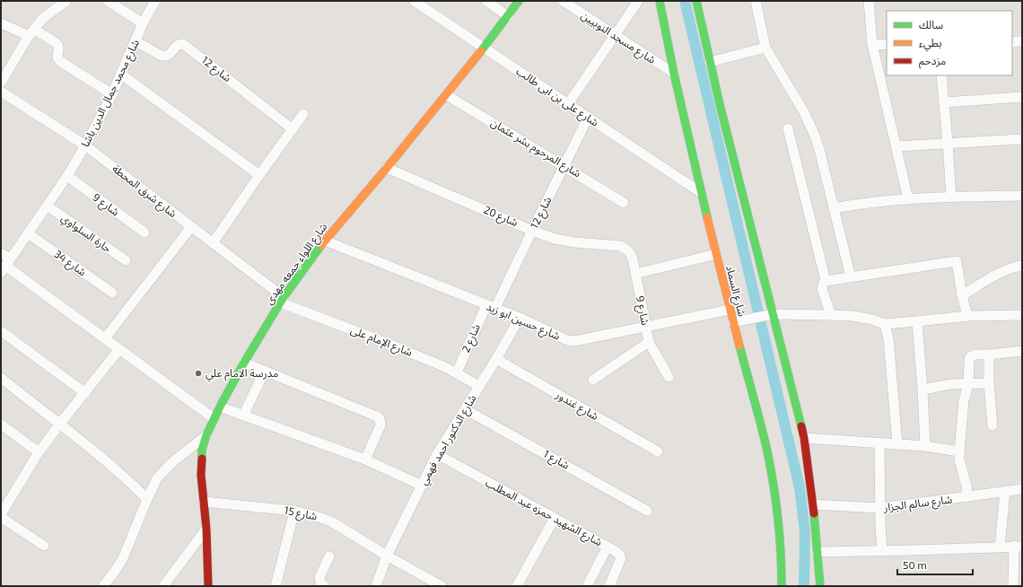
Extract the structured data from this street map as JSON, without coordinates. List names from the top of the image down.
{
  "streets": {
    "main road": ["شارع اللواء جمعه مهدى", "شارع السماد"],
    "street": [
      "شارع مسجد النوبيين",
      "شارع 12",
      "شارع محمد جمال الدين باشا",
      "شارع على بن ابى طالب",
      "شارع المرحوم بشر عثمان",
      "شارع شرق المحطة",
      "شارع 9",
      "شارع 20",
      "حارة السلواوي",
      "شارع 34",
      "شارع حسين ابو زيد",
      "شارع 2",
      "شارع الإمام على",
      "شارع غندور",
      "شارع الدكتور احمد فهمي",
      "شارع 1",
      "شارع سالم الجزار",
      "شارع الشهيد حمزه عبد المطلب",
      "شارع 15"
    ]
  },
  "crossings": [
    ["شارع مسجد النوبيين", "شارع السماد"],
    ["شارع 12", "شارع محمد جمال الدين باشا"],
    ["شارع 12", "شارع على بن ابى طالب"],
    ["شارع 12", "شارع المرحوم بشر عثمان"],
    ["شارع 12", "شارع 20"],
    ["شارع 12", "شارع حسين ابو زيد"],
    ["شارع 12", "شارع 2"],
    ["شارع محمد جمال الدين باشا", "شارع شرق المحطة"],
    ["شارع محمد جمال الدين باشا", "شارع 9"],
    ["شارع محمد جمال الدين باشا", "حارة السلواوي"],
    ["شارع محمد جمال الدين باشا", "شارع 34"],
    ["شارع على بن ابى طالب", "شارع اللواء جمعه مهدى"],
    ["شارع على بن ابى طالب", "شارع السماد"],
    ["شارع المرحوم بشر عثمان", "شارع اللواء جمعه مهدى"],
    ["شارع شرق المحطة", "شارع اللواء جمعه مهدى"],
    ["شارع شرق المحطة", "شارع الإمام على"],
    ["شارع 9", "شارع 20"],
    ["شارع 9", "شارع حسين ابو زيد"],
    ["شارع 20", "شارع اللواء جمعه مهدى"],
    ["شارع اللواء جمعه مهدى", "شارع حسين ابو زيد"],
    ["شارع اللواء جمعه مهدى", "شارع الإمام على"],
    ["شارع اللواء جمعه مهدى", "شارع 15"],
    ["شارع السماد", "شارع حسين ابو زيد"],
    ["شارع حسين ابو زيد", "شارع 2"],
    ["شارع حسين ابو زيد", "شارع الدكتور احمد فهمي"],
    ["شارع 2", "شارع الإمام على"],
    ["شارع الإمام على", "شارع الدكتور احمد فهمي"],
    ["شارع غندور", "شارع الدكتور احمد فهمي"],
    ["شارع الدكتور احمد فهمي", "شارع 1"],
    ["شارع الدكتور احمد فهمي", "شارع الشهيد حمزه عبد المطلب"],
    ["شارع الدكتور احمد فهمي", "شارع 15"]
  ],
  "places": ["مدرسة الامام علي"],
  "legend": ["سالك", "بطيء", "مزدحم"],
  "scale_bar": "50 m"
}
